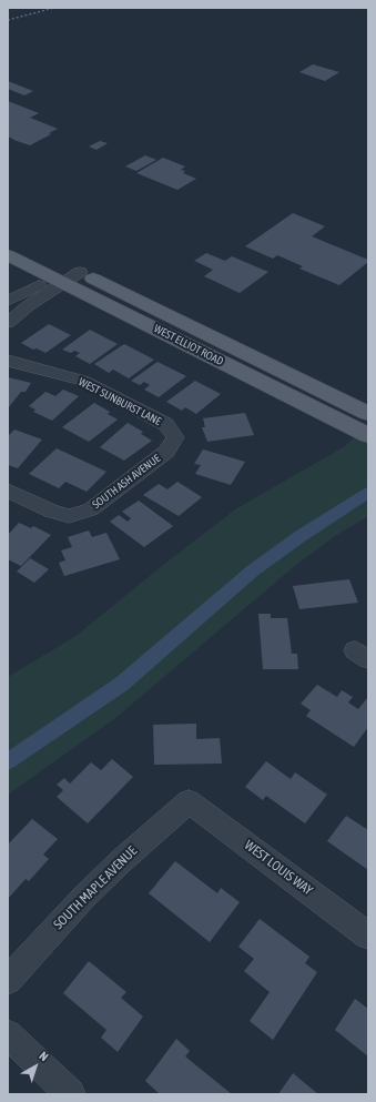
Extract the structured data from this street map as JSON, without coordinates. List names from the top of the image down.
{
  "streets": {
    "main road": ["WEST ELLIOT ROAD"],
    "street": [
      "WEST SUNBURST LANE",
      "SOUTH ASH AVENUE",
      "WEST LOUIS WAY",
      "SOUTH MAPLE AVENUE"
    ]
  },
  "crossings": [
    ["WEST SUNBURST LANE", "SOUTH ASH AVENUE"],
    ["WEST LOUIS WAY", "SOUTH MAPLE AVENUE"]
  ],
  "north": "top right"
}
